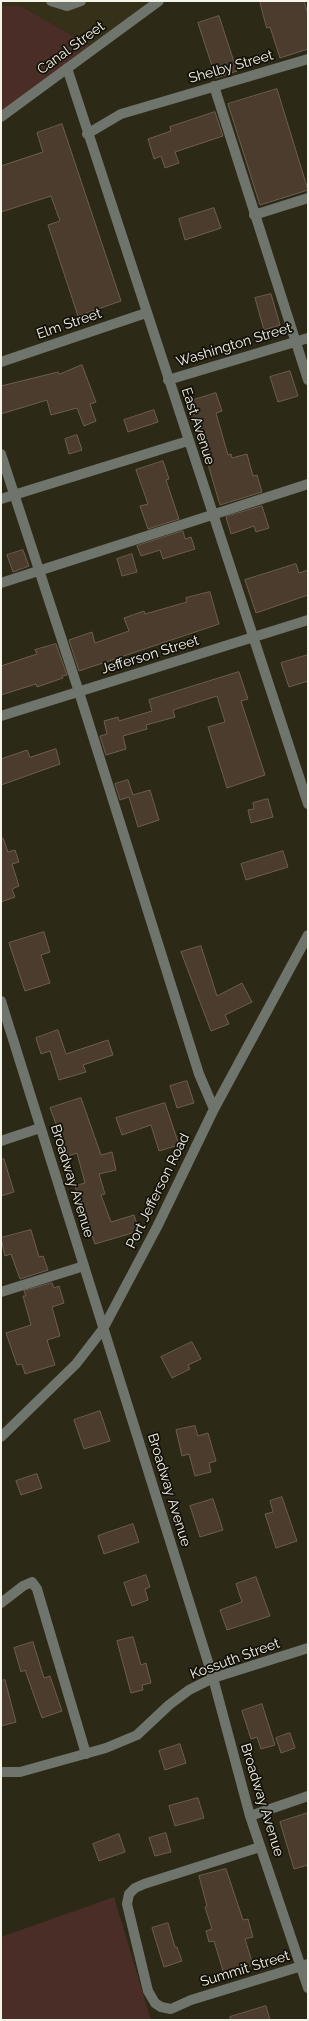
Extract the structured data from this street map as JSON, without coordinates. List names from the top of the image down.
{
  "streets": {
    "street": [
      "Canal Street",
      "Shelby Street",
      "Elm Street",
      "Washington Street",
      "East Avenue",
      "Jefferson Street",
      "Broadway Avenue",
      "Port Jefferson Road",
      "Kossuth Street",
      "Summit Street"
    ]
  },
  "crossings": [
    ["Canal Street", "East Avenue"],
    ["Shelby Street", "East Avenue"],
    ["Elm Street", "East Avenue"],
    ["Washington Street", "East Avenue"],
    ["East Avenue", "Jefferson Street"],
    ["Broadway Avenue", "Port Jefferson Road"],
    ["Broadway Avenue", "Kossuth Street"],
    ["Broadway Avenue", "Summit Street"]
  ]
}
